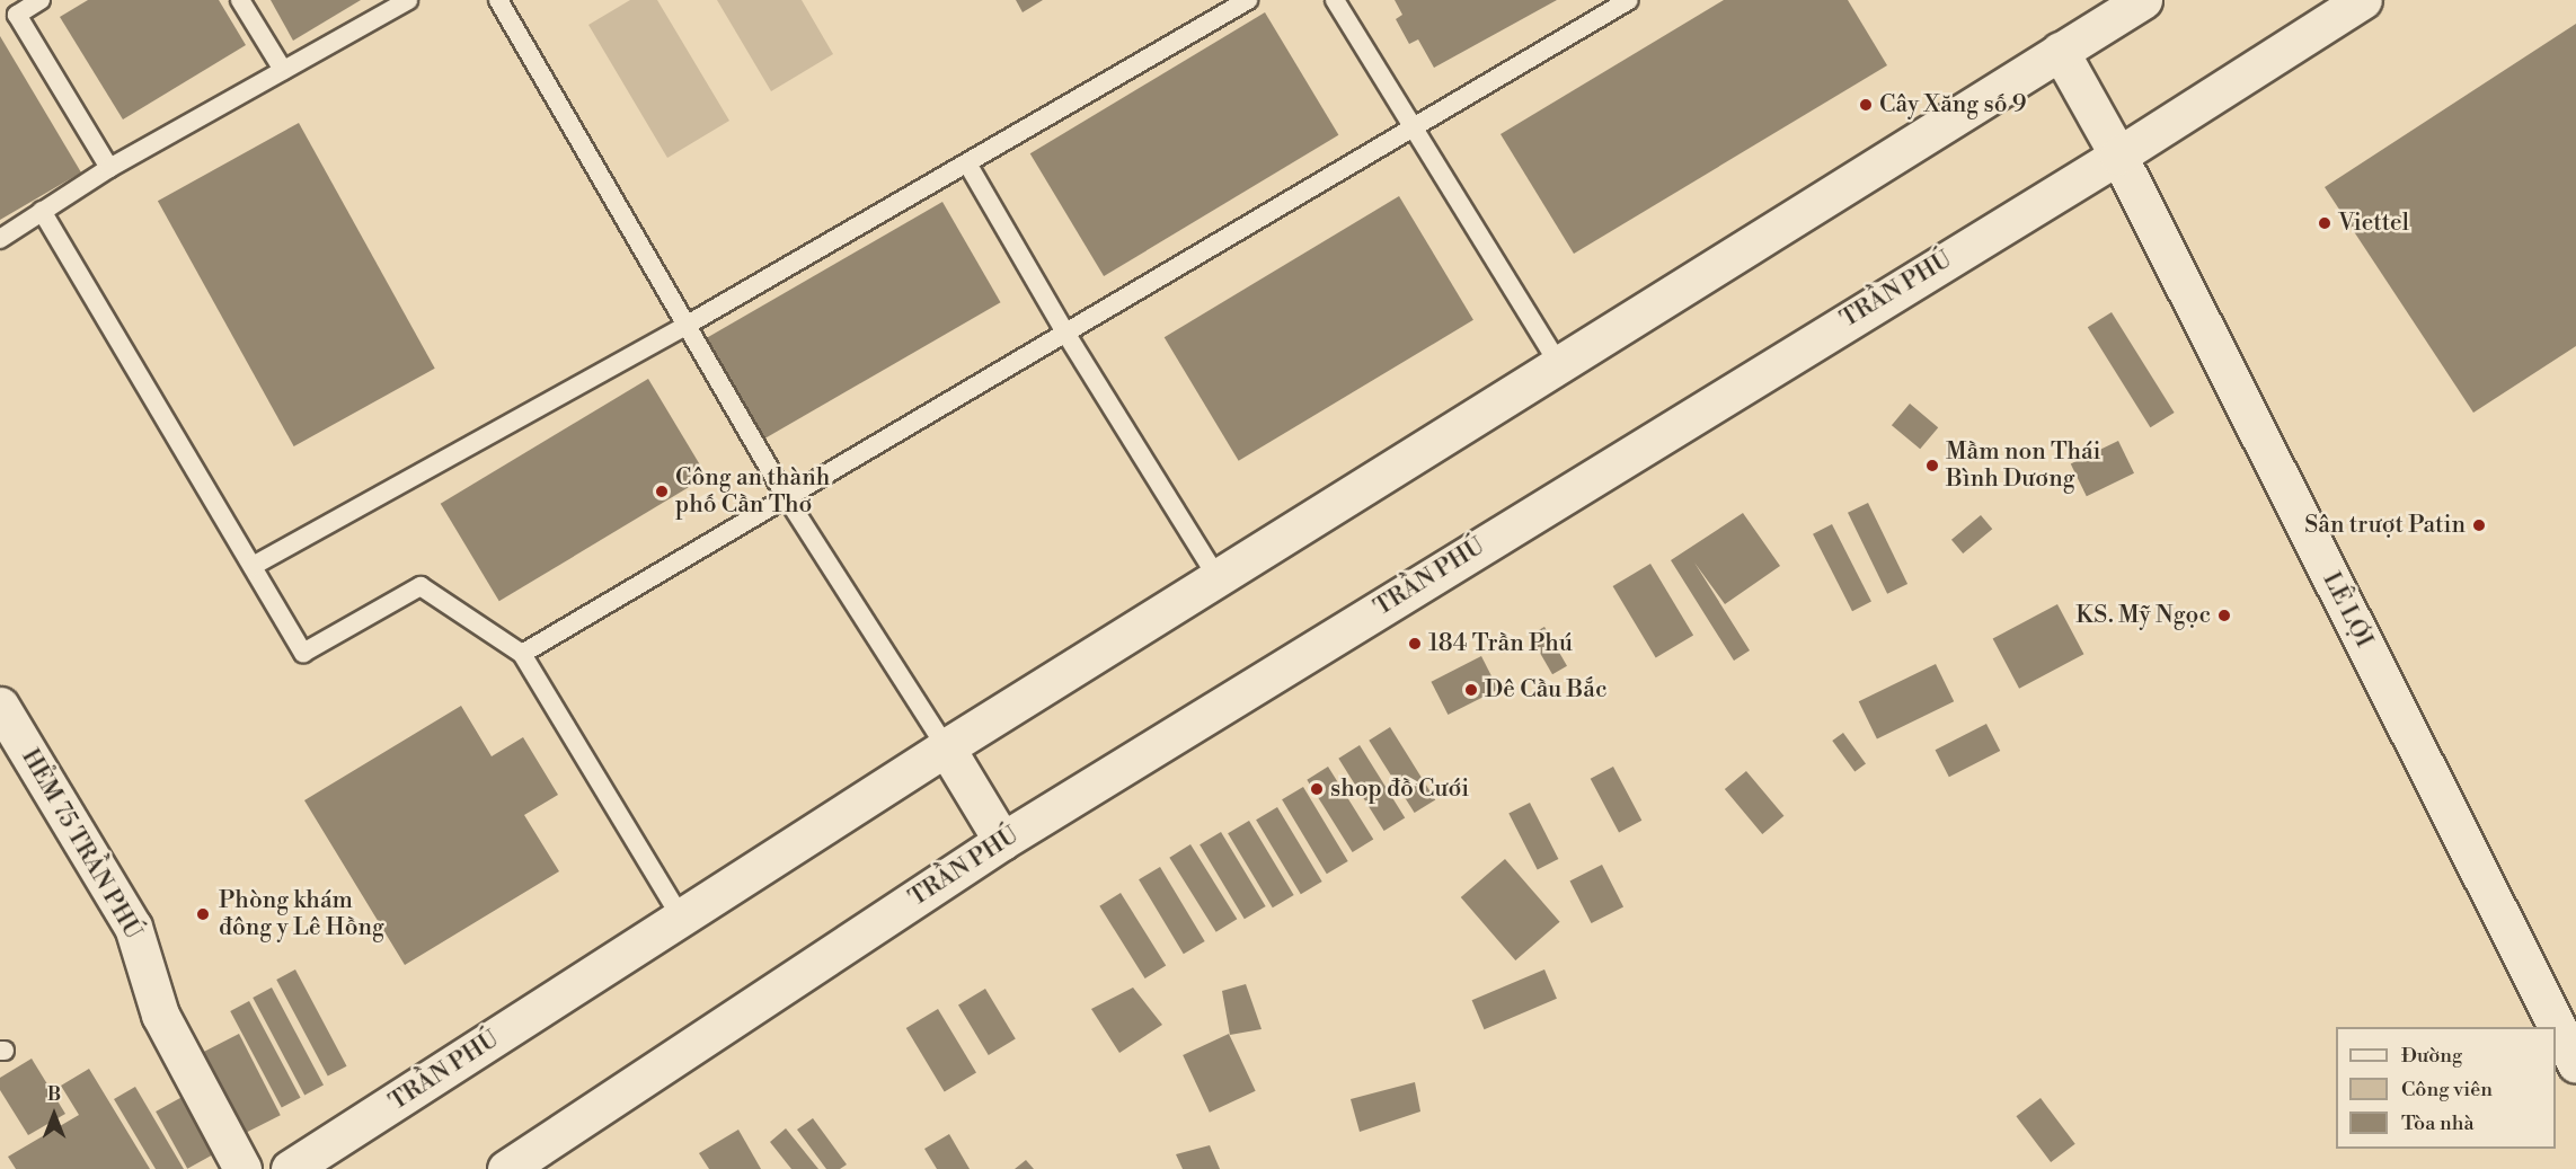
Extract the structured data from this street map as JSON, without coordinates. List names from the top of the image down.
{
  "streets": {
    "street": ["TRẦN PHÚ", "LÊ LỢI", "HẺM 75 TRẦN PHÚ"]
  },
  "crossings": [
    ["TRẦN PHÚ", "LÊ LỢI"]
  ],
  "places": [
    "Cây Xăng số 9",
    "Viettel",
    "Mầm non Thái Bình Dương",
    "Công an thành phố Cần Thơ",
    "Sân trượt Patin",
    "KS. Mỹ Ngọc",
    "184 Trần Phú",
    "Dê Cầu Bắc",
    "shop đồ Cưới",
    "Phòng khám đông y Lê Hồng"
  ],
  "legend": ["Đường", "Công viên", "Tòa nhà"],
  "north": "top"
}
